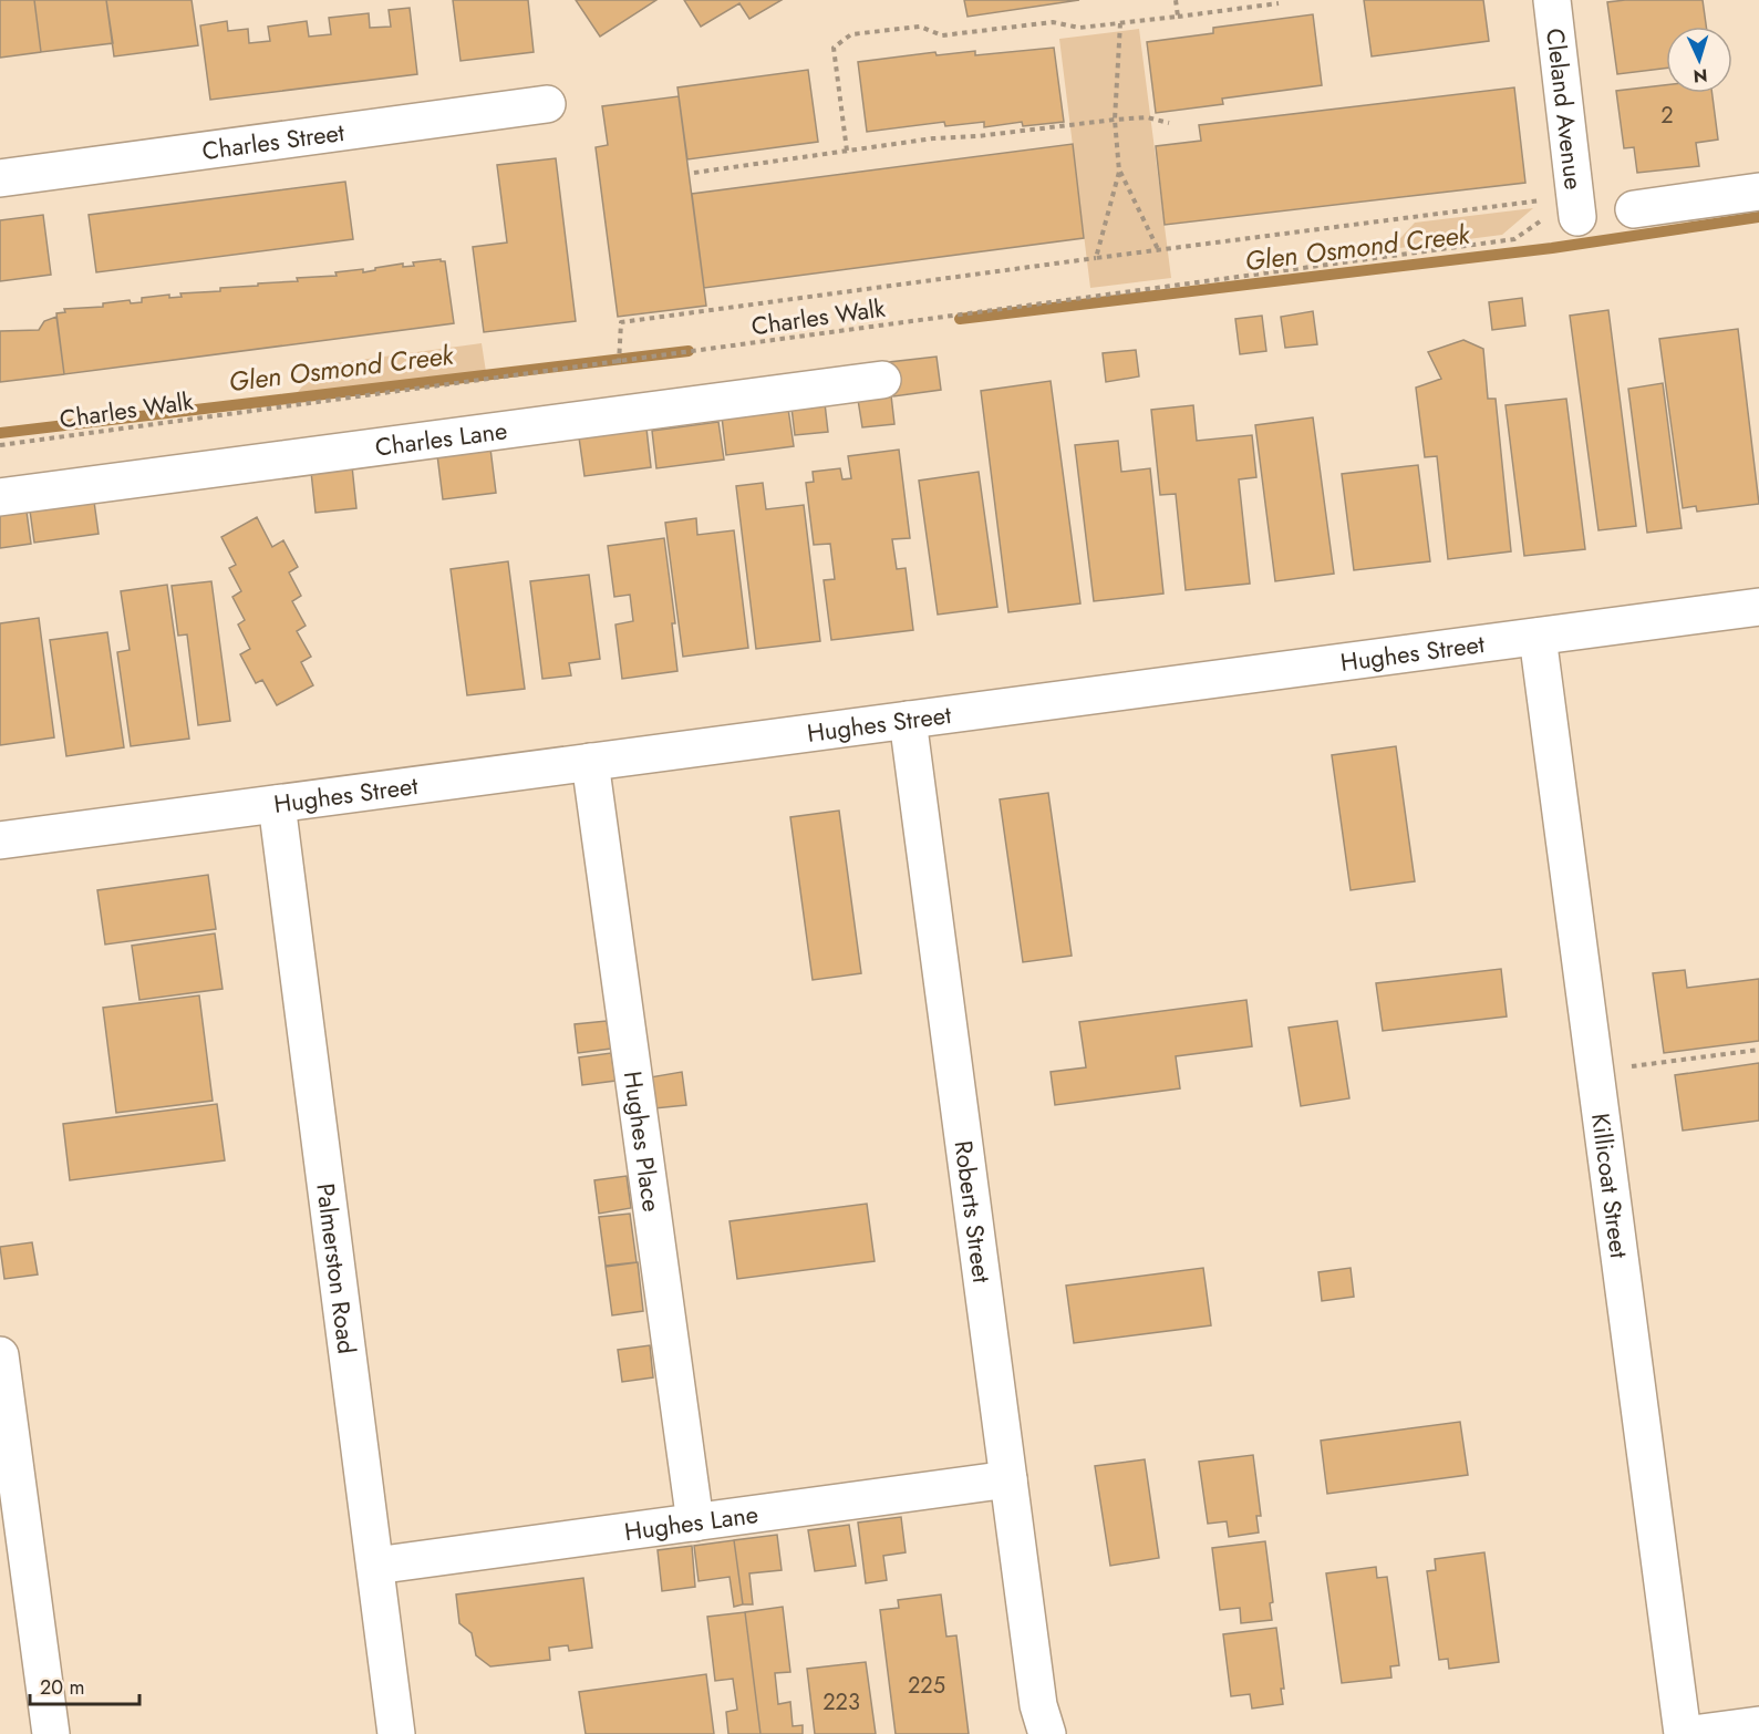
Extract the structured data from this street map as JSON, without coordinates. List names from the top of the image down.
{
  "streets": {
    "street": [
      "Cleland Avenue",
      "Charles Street",
      "Charles Lane",
      "Hughes Street",
      "Hughes Place",
      "Killicoat Street",
      "Roberts Street",
      "Palmerston Road",
      "Hughes Lane"
    ],
    "path": ["Charles Walk"]
  },
  "crossings": [
    ["Cleland Avenue", "Charles Walk"],
    ["Hughes Street", "Hughes Place"],
    ["Hughes Street", "Killicoat Street"],
    ["Hughes Street", "Roberts Street"],
    ["Hughes Street", "Palmerston Road"],
    ["Hughes Place", "Hughes Lane"],
    ["Roberts Street", "Hughes Lane"],
    ["Palmerston Road", "Hughes Lane"]
  ],
  "water": ["Glen Osmond Creek"],
  "house_numbers": ["2", "225", "223"],
  "scale_bar": "20 m",
  "north": "bottom"
}
